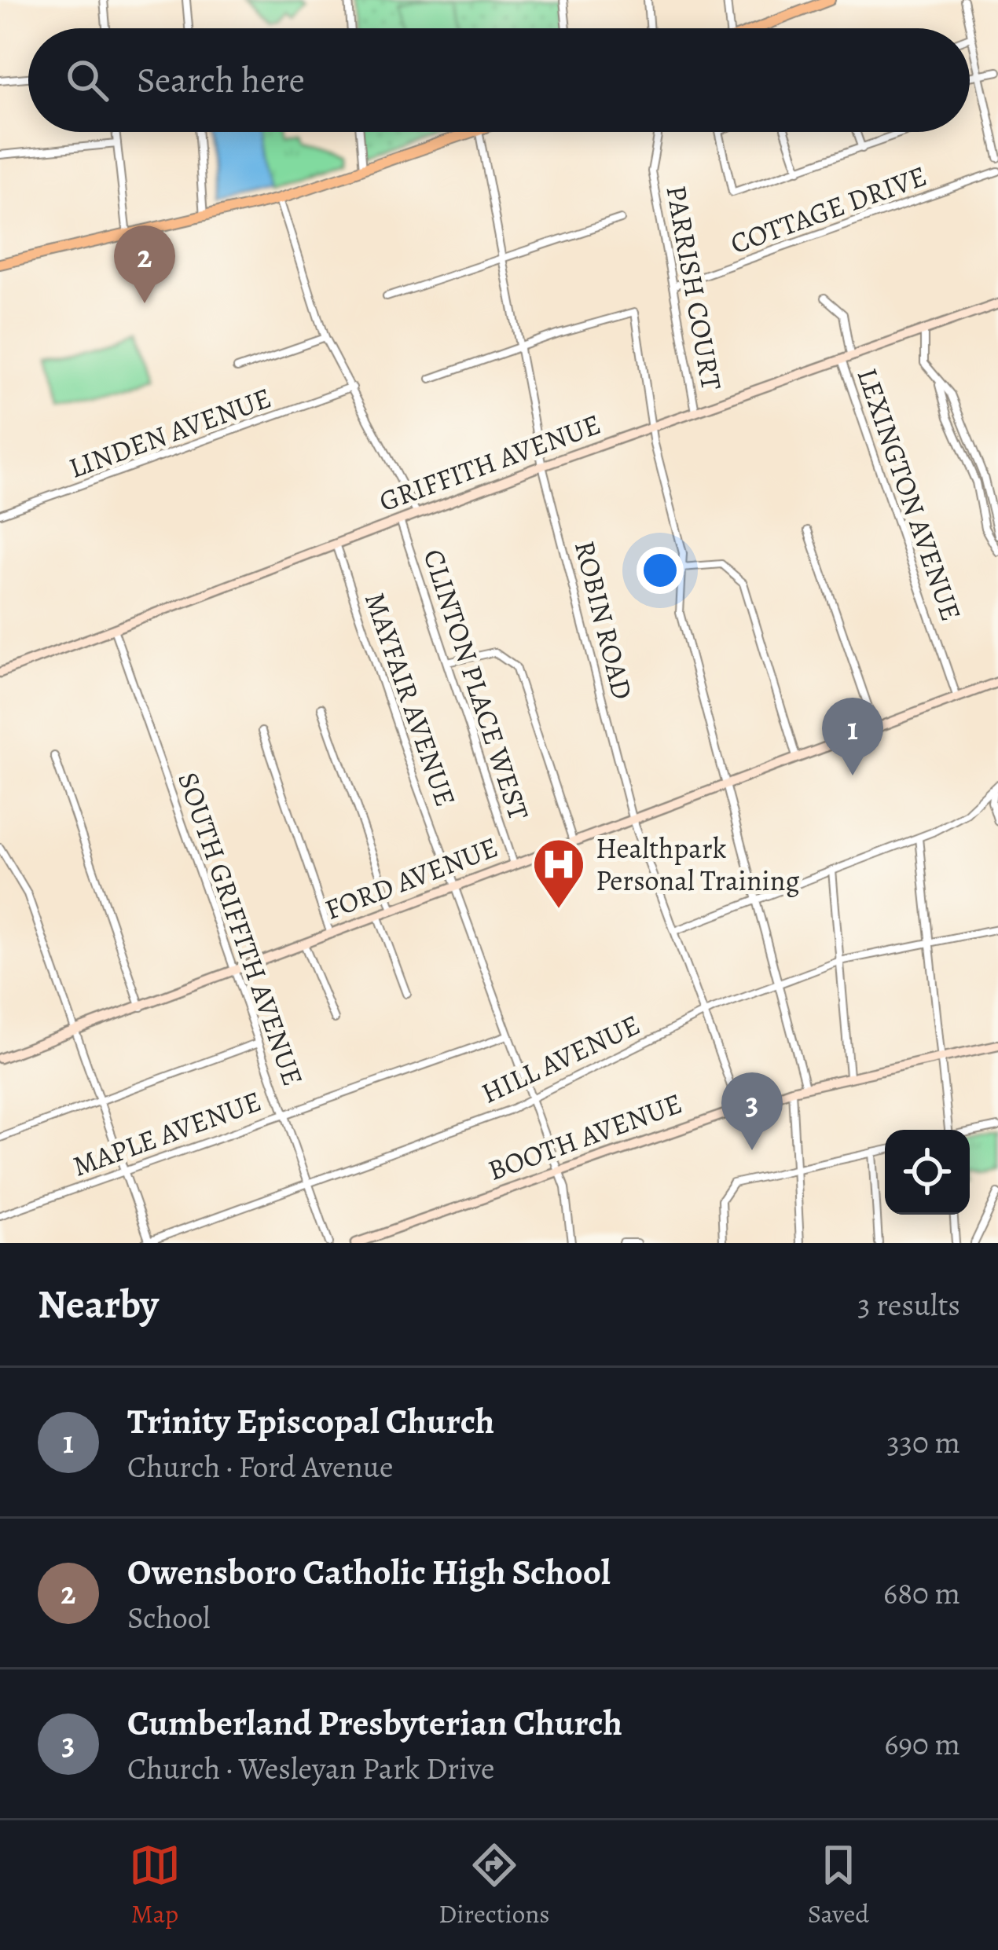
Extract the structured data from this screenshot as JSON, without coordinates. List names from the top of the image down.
{
  "streets": {
    "street": [
      "COTTAGE DRIVE",
      "PARRISH COURT",
      "LINDEN AVENUE",
      "GRIFFITH AVENUE",
      "LEXINGTON AVENUE",
      "ROBIN ROAD",
      "CLINTON PLACE WEST",
      "MAYFAIR AVENUE",
      "FORD AVENUE",
      "SOUTH GRIFFITH AVENUE",
      "HILL AVENUE",
      "MAPLE AVENUE",
      "BOOTH AVENUE"
    ]
  },
  "crossings": [
    ["COTTAGE DRIVE", "PARRISH COURT"],
    ["PARRISH COURT", "GRIFFITH AVENUE"],
    ["GRIFFITH AVENUE", "LEXINGTON AVENUE"],
    ["GRIFFITH AVENUE", "ROBIN ROAD"],
    ["GRIFFITH AVENUE", "CLINTON PLACE WEST"],
    ["GRIFFITH AVENUE", "MAYFAIR AVENUE"],
    ["GRIFFITH AVENUE", "SOUTH GRIFFITH AVENUE"],
    ["LEXINGTON AVENUE", "FORD AVENUE"],
    ["ROBIN ROAD", "FORD AVENUE"],
    ["ROBIN ROAD", "HILL AVENUE"],
    ["ROBIN ROAD", "BOOTH AVENUE"],
    ["CLINTON PLACE WEST", "FORD AVENUE"],
    ["MAYFAIR AVENUE", "FORD AVENUE"],
    ["MAYFAIR AVENUE", "HILL AVENUE"],
    ["MAYFAIR AVENUE", "MAPLE AVENUE"],
    ["MAYFAIR AVENUE", "BOOTH AVENUE"],
    ["FORD AVENUE", "SOUTH GRIFFITH AVENUE"],
    ["SOUTH GRIFFITH AVENUE", "HILL AVENUE"],
    ["SOUTH GRIFFITH AVENUE", "MAPLE AVENUE"]
  ],
  "places": {
    "hospital": ["Healthpark Personal Training"]
  },
  "page": {
    "search": "Search here",
    "pins": ["2", "1", "3"],
    "heading": ["Nearby", "3 results"],
    "list": [
      {
        "mark": "1",
        "name": "Trinity Episcopal Church",
        "note": "Church · Ford Avenue",
        "value": "330 m"
      },
      {
        "mark": "2",
        "name": "Owensboro Catholic High School",
        "note": "School",
        "value": "680 m"
      },
      {
        "mark": "3",
        "name": "Cumberland Presbyterian Church",
        "note": "Church · Wesleyan Park Drive",
        "value": "690 m"
      }
    ],
    "nav": ["Map", "Directions", "Saved"]
  }
}
